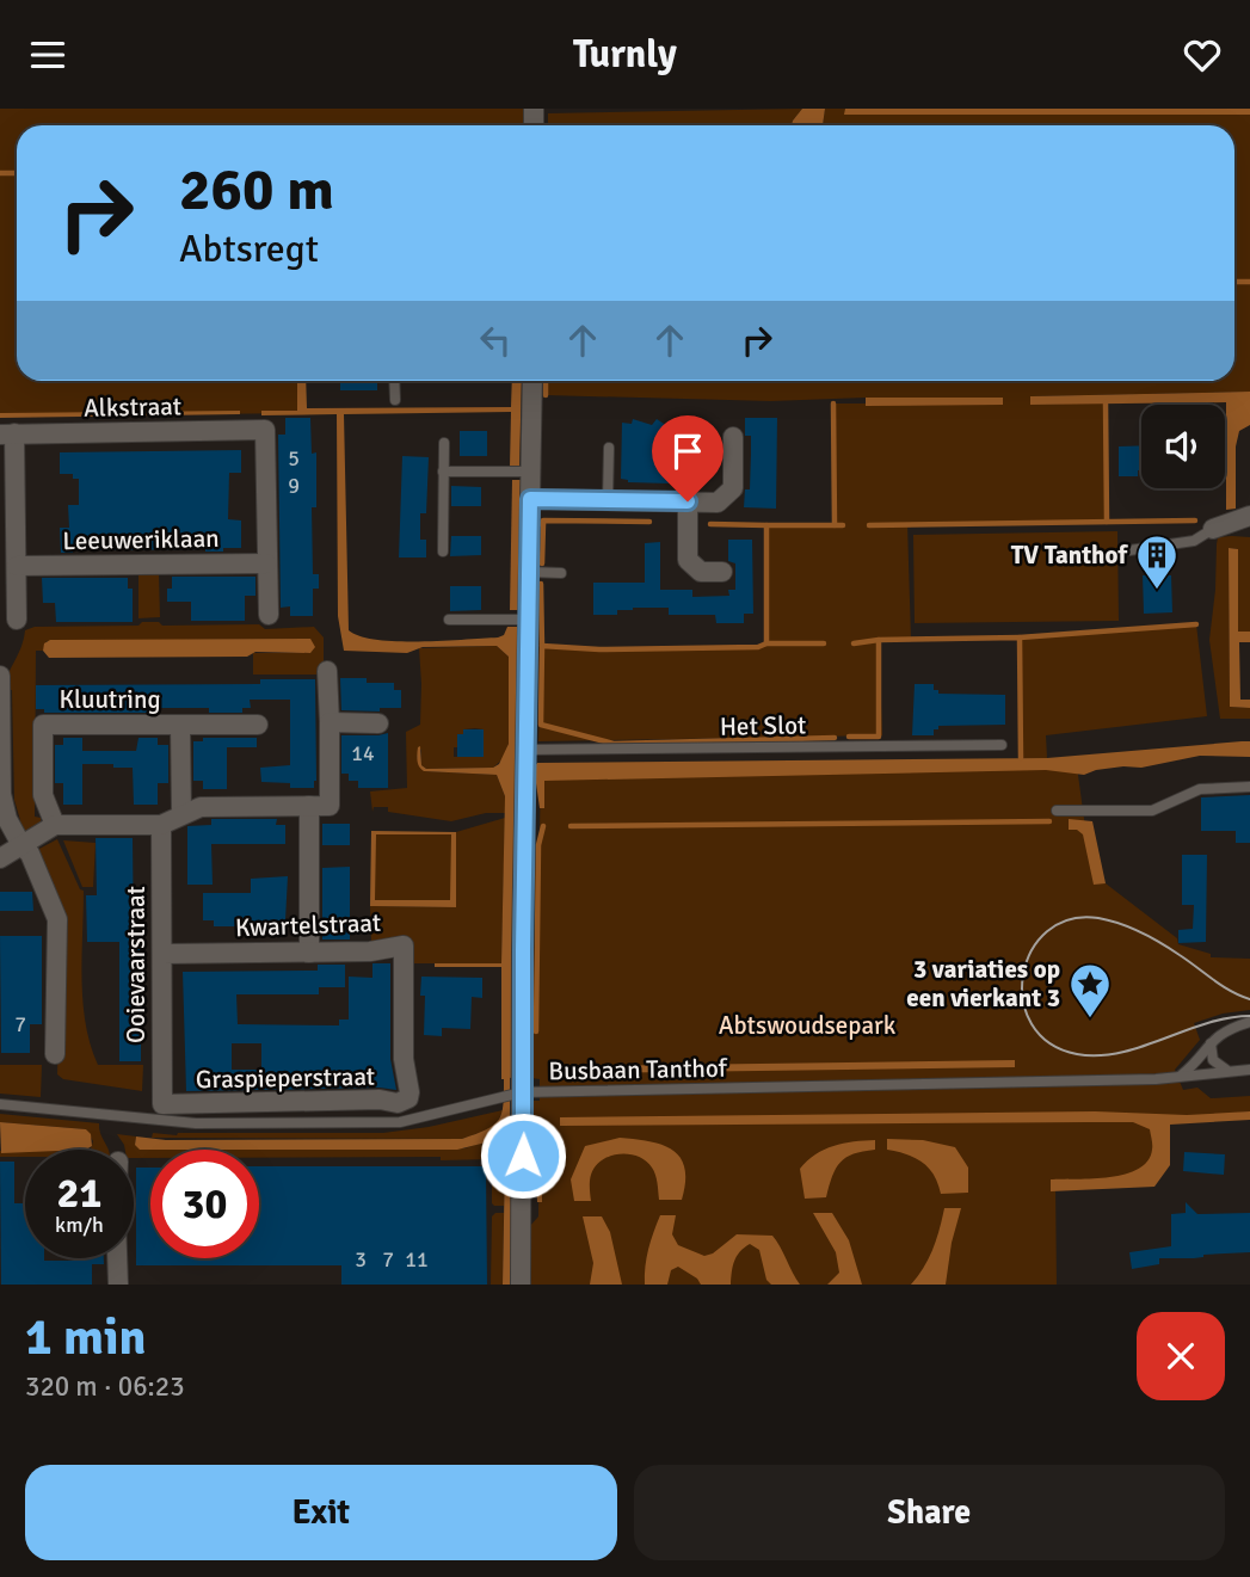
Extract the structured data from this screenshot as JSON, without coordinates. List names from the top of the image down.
{
  "streets": {
    "street": [
      "Alkstraat",
      "Leeuweriklaan",
      "Kluutring",
      "Kwartelstraat",
      "Ooievaarstraat",
      "Graspieperstraat"
    ],
    "lane": ["Het Slot", "Busbaan Tanthof"]
  },
  "crossings": [
    ["Alkstraat", "Leeuweriklaan"],
    ["Kwartelstraat", "Ooievaarstraat"],
    ["Kwartelstraat", "Graspieperstraat"],
    ["Ooievaarstraat", "Graspieperstraat"]
  ],
  "parks": ["Abtswoudsepark"],
  "places": {
    "building": ["TV Tanthof"],
    "place": ["3 variaties op een vierkant 3"]
  },
  "house_numbers": [
    "5",
    "9",
    "14",
    "7",
    "3",
    "7",
    "11"
  ],
  "page": {
    "header": "Turnly",
    "turn": ["260 m", "Abtsregt"],
    "speed": "21 km/h",
    "limit": "30",
    "heading": ["1 min", "320 m · 06:23"],
    "buttons": ["Exit", "Share"]
  }
}
